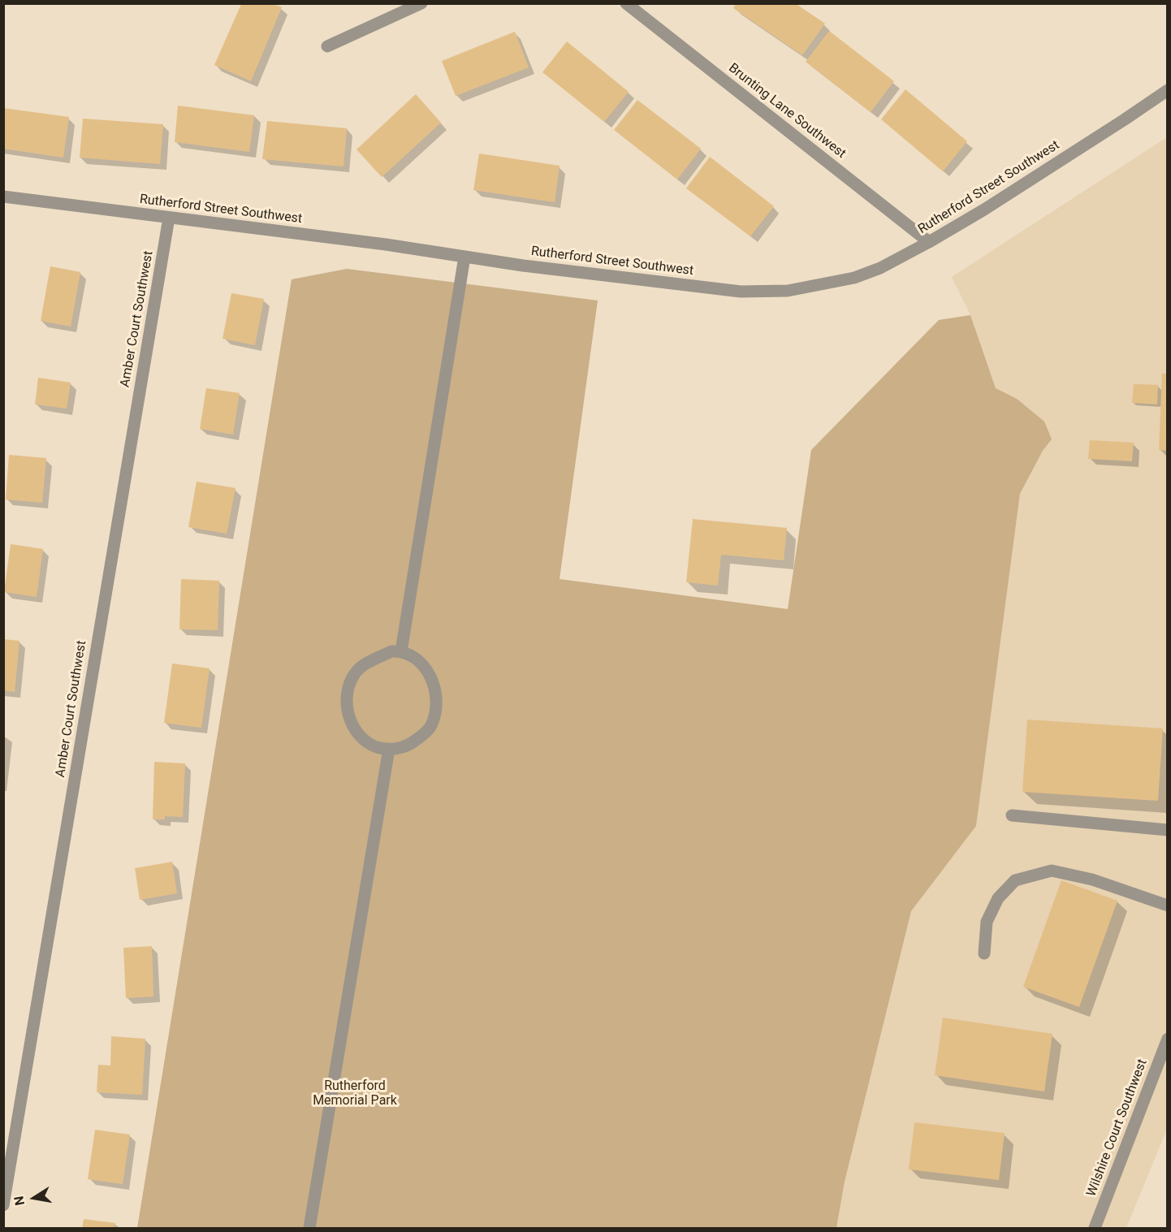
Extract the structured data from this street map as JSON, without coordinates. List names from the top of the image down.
{
  "streets": {
    "street": [
      "Brunting Lane Southwest",
      "Rutherford Street Southwest",
      "Amber Court Southwest",
      "Wilshire Court Southwest"
    ]
  },
  "crossings": [
    ["Brunting Lane Southwest", "Rutherford Street Southwest"],
    ["Rutherford Street Southwest", "Amber Court Southwest"]
  ],
  "parks": ["Rutherford Memorial Park"],
  "north": "left"
}
